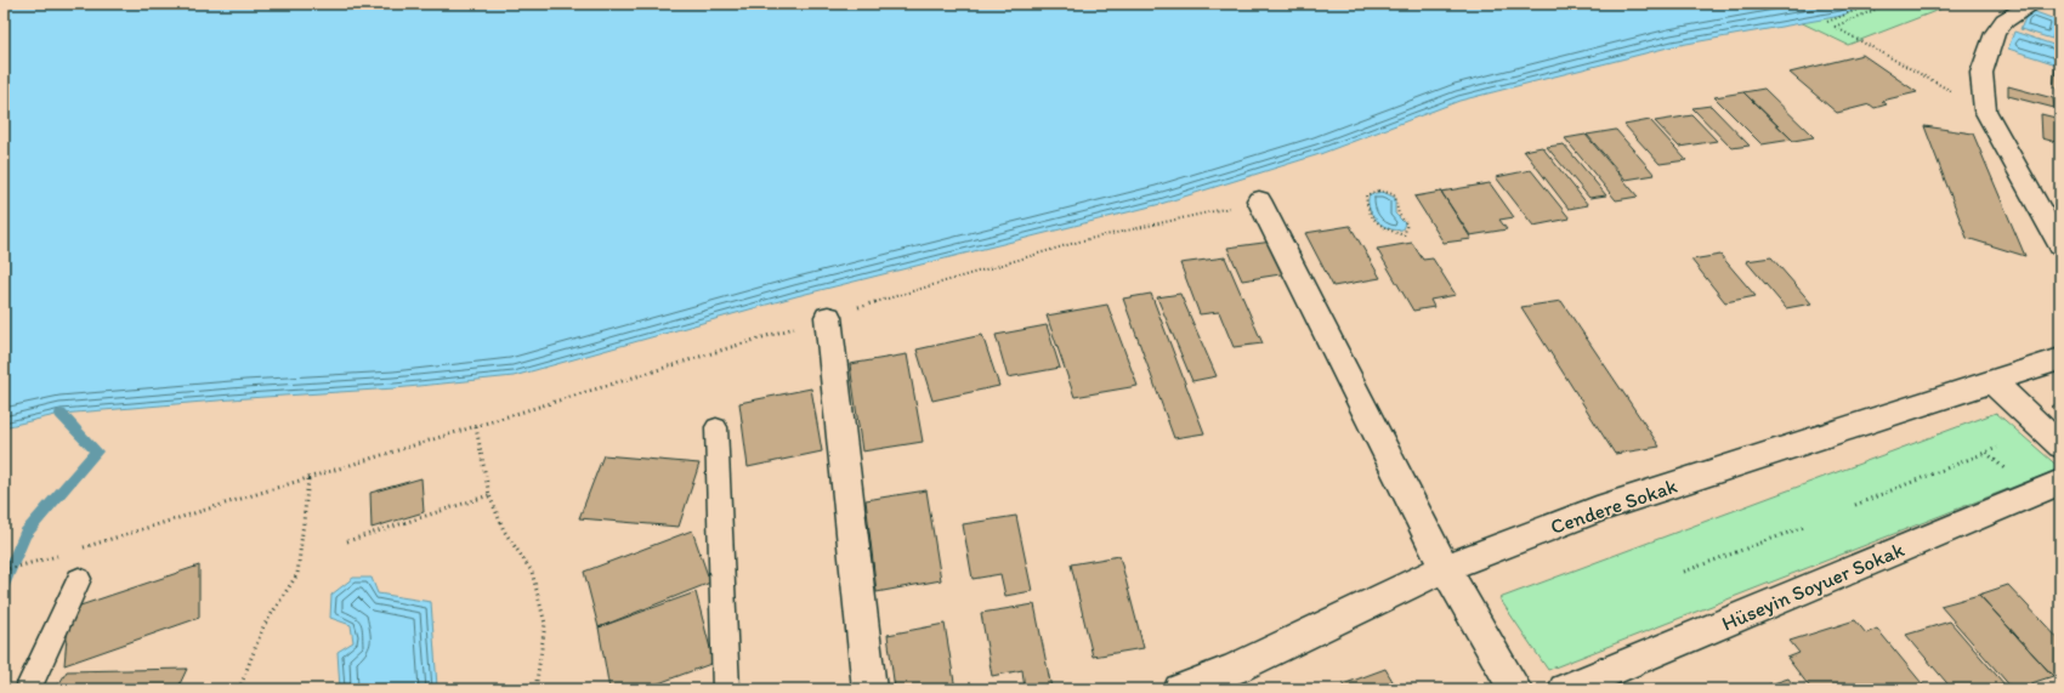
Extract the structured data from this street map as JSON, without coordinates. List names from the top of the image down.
{
  "streets": {
    "street": ["Cendere Sokak", "Hüseyin Soyuer Sokak"]
  }
}
